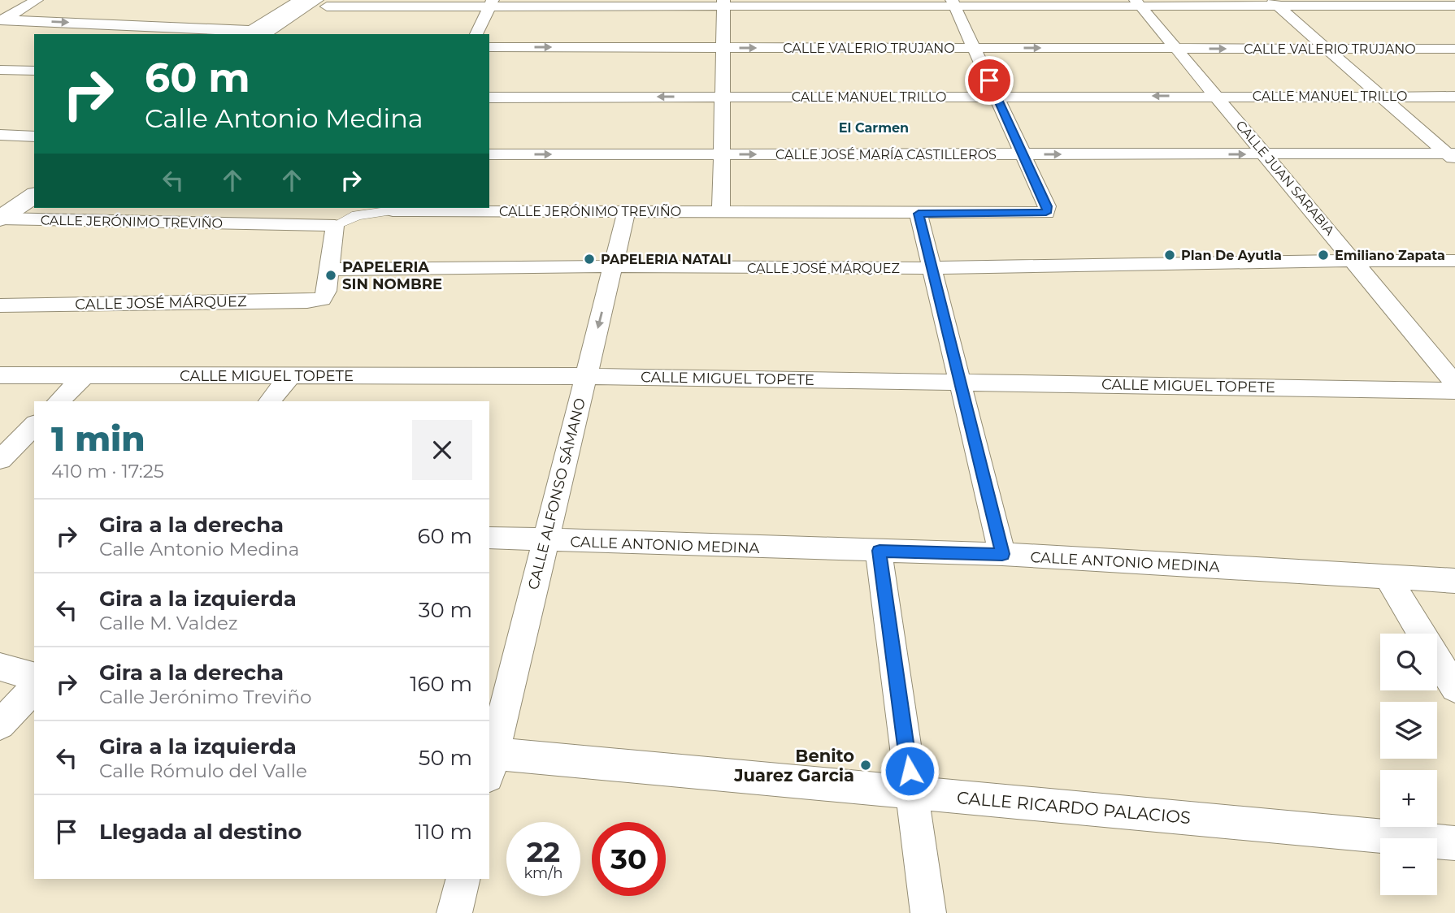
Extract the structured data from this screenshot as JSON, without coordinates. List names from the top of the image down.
{
  "streets": {
    "street": [
      "CALLE VALERIO TRUJANO",
      "CALLE MANUEL TRILLO",
      "CALLE JOSÉ MARÍA CASTILLEROS",
      "CALLE JUAN SARABIA",
      "CALLE JERÓNIMO TREVIÑO",
      "CALLE JOSÉ MÁRQUEZ",
      "CALLE MIGUEL TOPETE",
      "CALLE ALFONSO SÁMANO",
      "CALLE ANTONIO MEDINA",
      "CALLE RICARDO PALACIOS"
    ]
  },
  "crossings": [
    ["CALLE VALERIO TRUJANO", "CALLE JUAN SARABIA"],
    ["CALLE MANUEL TRILLO", "CALLE JUAN SARABIA"],
    ["CALLE JOSÉ MARÍA CASTILLEROS", "CALLE JUAN SARABIA"],
    ["CALLE JOSÉ MARÍA CASTILLEROS", "CALLE JERÓNIMO TREVIÑO"],
    ["CALLE JUAN SARABIA", "CALLE JOSÉ MÁRQUEZ"],
    ["CALLE JERÓNIMO TREVIÑO", "CALLE ALFONSO SÁMANO"],
    ["CALLE JOSÉ MÁRQUEZ", "CALLE ALFONSO SÁMANO"],
    ["CALLE MIGUEL TOPETE", "CALLE ALFONSO SÁMANO"],
    ["CALLE ALFONSO SÁMANO", "CALLE ANTONIO MEDINA"],
    ["CALLE ALFONSO SÁMANO", "CALLE RICARDO PALACIOS"]
  ],
  "districts": ["El Carmen"],
  "places": [
    "Plan De Ayutla",
    "Emiliano Zapata",
    "PAPELERIA NATALI",
    "PAPELERIA SIN NOMBRE",
    "Benito Juarez Garcia"
  ],
  "page": {
    "turn": ["60 m", "Calle Antonio Medina"],
    "heading": ["1 min", "410 m · 17:25"],
    "list": [
      {
        "name": "Gira a la derecha",
        "note": "Calle Antonio Medina",
        "value": "60 m"
      },
      {
        "name": "Gira a la izquierda",
        "note": "Calle M. Valdez",
        "value": "30 m"
      },
      {
        "name": "Gira a la derecha",
        "note": "Calle Jerónimo Treviño",
        "value": "160 m"
      },
      {
        "name": "Gira a la izquierda",
        "note": "Calle Rómulo del Valle",
        "value": "50 m"
      },
      {
        "name": "Llegada al destino",
        "value": "110 m"
      }
    ],
    "map_buttons": ["+", "−"],
    "speed": "22 km/h",
    "limit": "30"
  }
}
